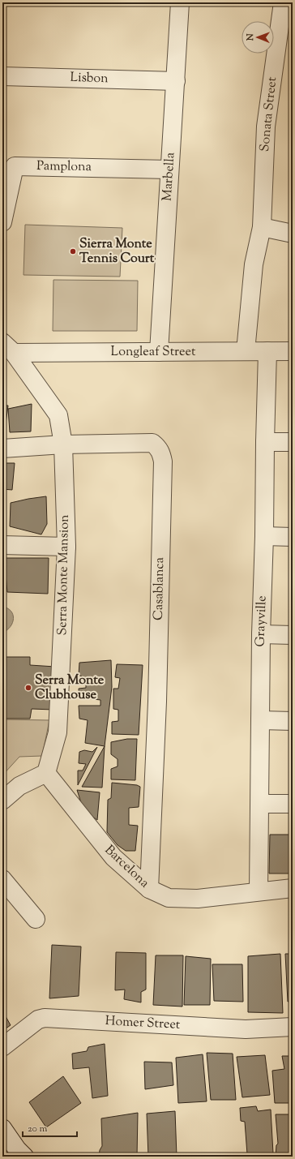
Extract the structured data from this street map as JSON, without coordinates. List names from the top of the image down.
{
  "streets": {
    "street": [
      "Lisbon",
      "Sonata Street",
      "Pamplona",
      "Marbella",
      "Longleaf Street",
      "Serra Monte Mansion",
      "Casablanca",
      "Grayville",
      "Barcelona",
      "Homer Street"
    ]
  },
  "crossings": [
    ["Lisbon", "Marbella"],
    ["Sonata Street", "Longleaf Street"],
    ["Pamplona", "Marbella"],
    ["Marbella", "Longleaf Street"],
    ["Longleaf Street", "Serra Monte Mansion"],
    ["Longleaf Street", "Grayville"],
    ["Serra Monte Mansion", "Casablanca"],
    ["Serra Monte Mansion", "Barcelona"],
    ["Casablanca", "Barcelona"],
    ["Grayville", "Barcelona"]
  ],
  "places": ["Sierra Monte Tennis Court", "Serra Monte Clubhouse"],
  "scale_bar": "20 m",
  "north": "left"
}
